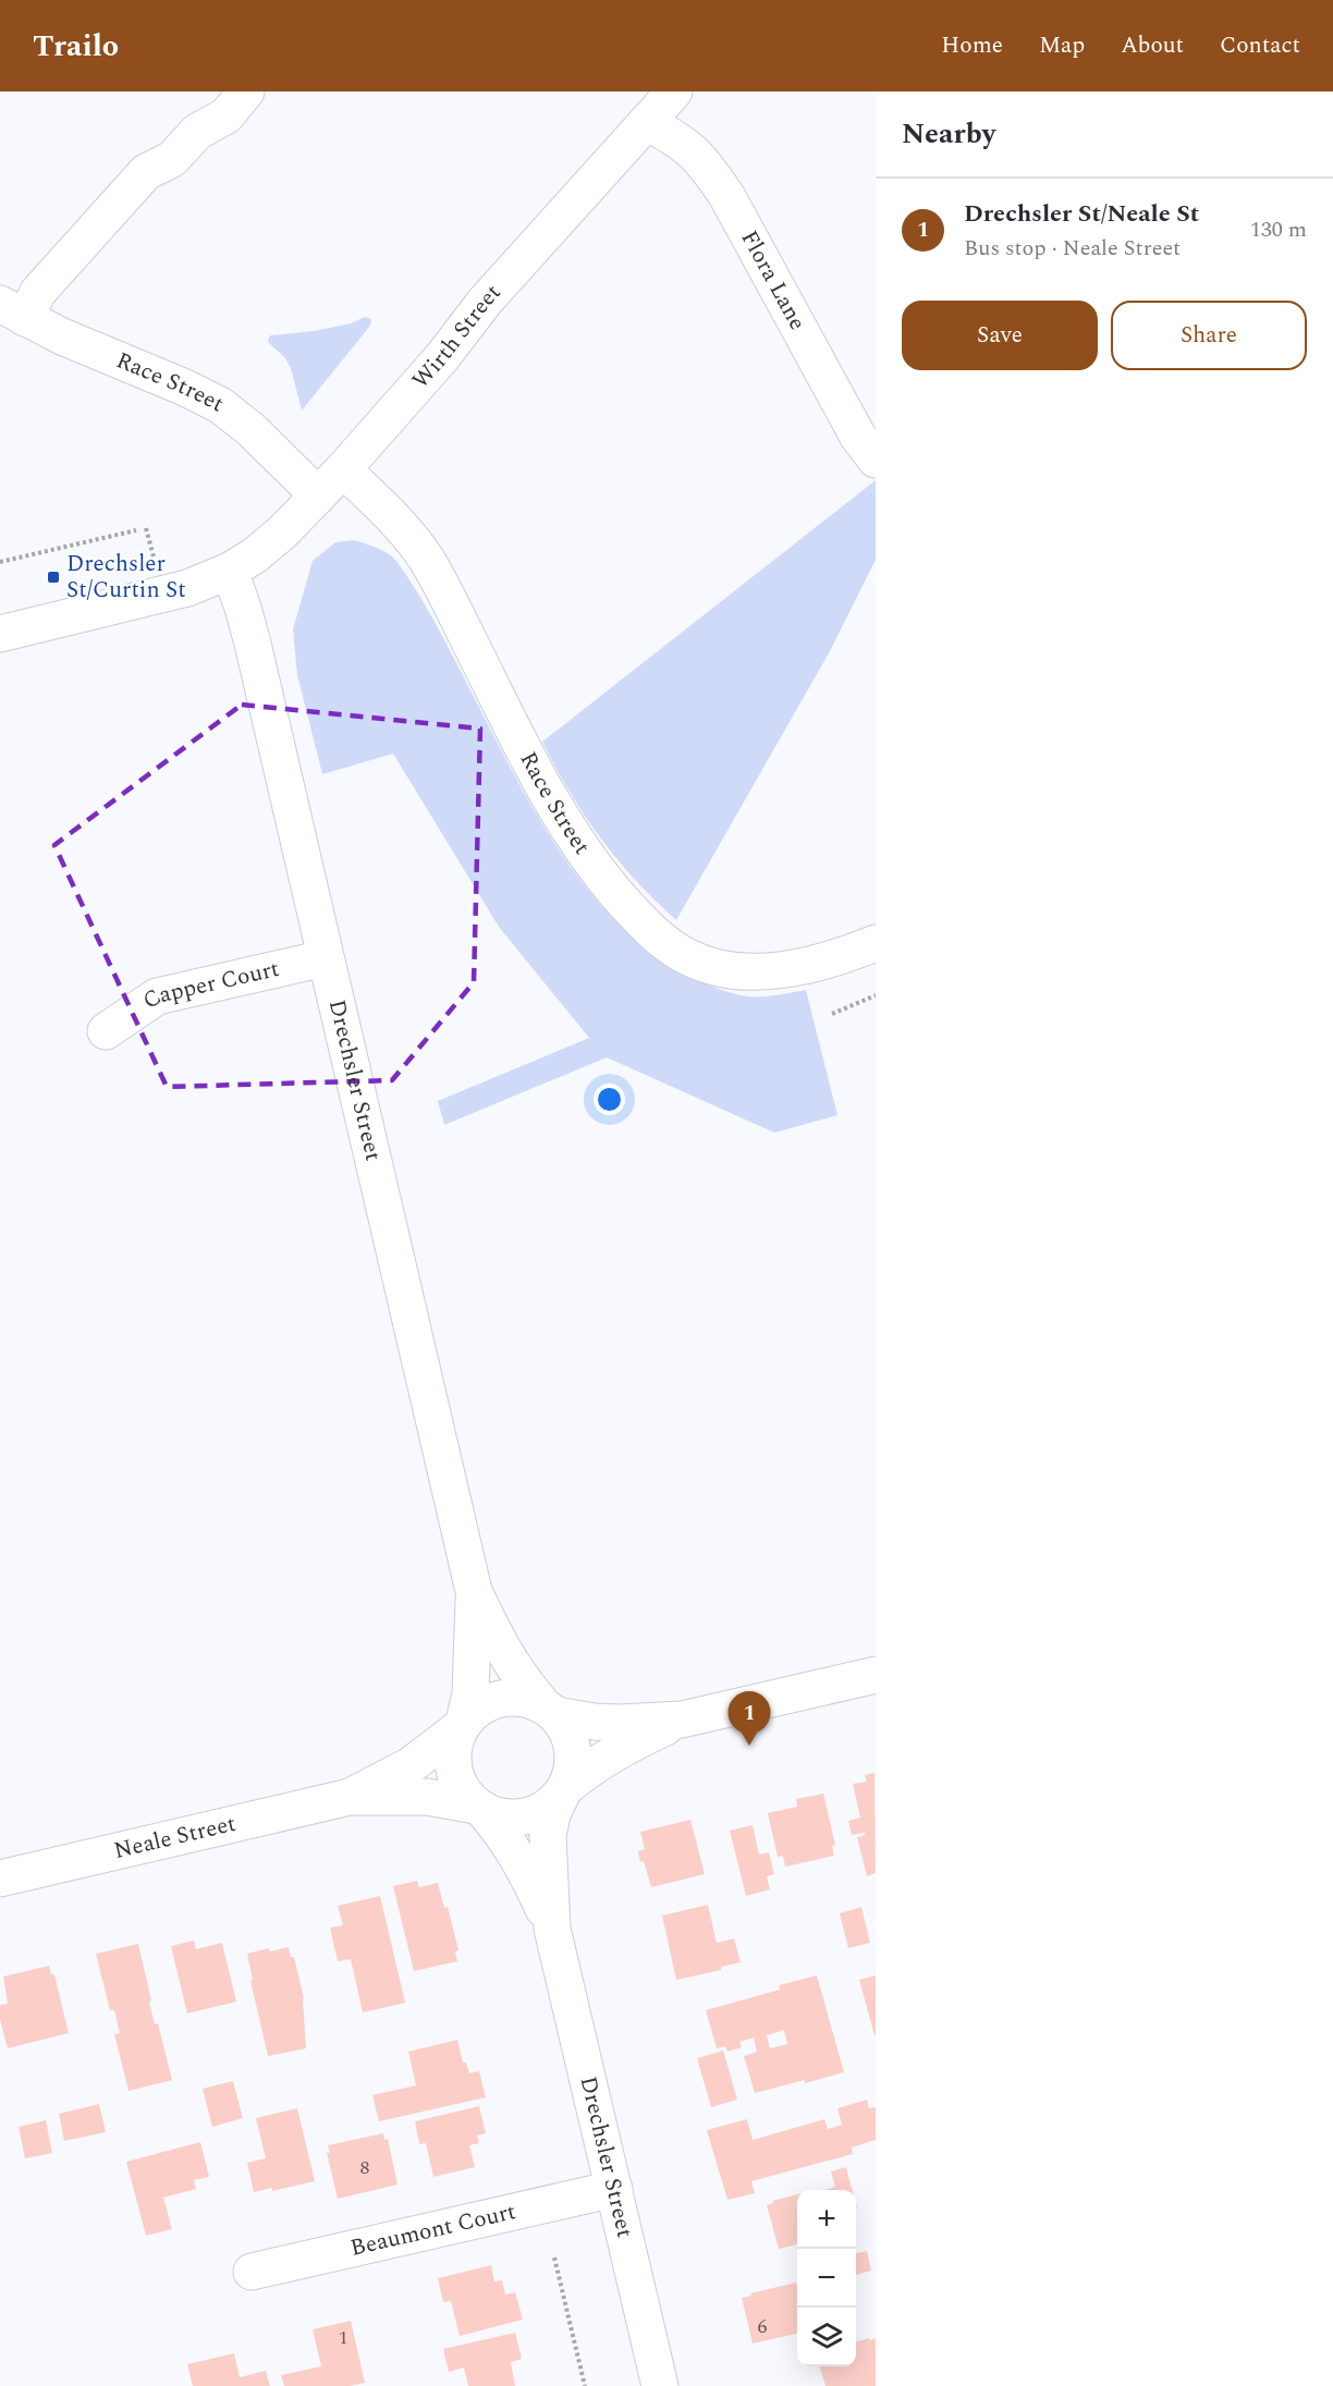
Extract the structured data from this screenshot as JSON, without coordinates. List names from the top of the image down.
{
  "streets": {
    "street": [
      "Flora Lane",
      "Wirth Street",
      "Race Street",
      "Capper Court",
      "Drechsler Street",
      "Neale Street",
      "Beaumont Court"
    ]
  },
  "crossings": [
    ["Flora Lane", "Wirth Street"],
    ["Wirth Street", "Race Street"],
    ["Wirth Street", "Drechsler Street"],
    ["Capper Court", "Drechsler Street"],
    ["Drechsler Street", "Neale Street"],
    ["Drechsler Street", "Beaumont Court"]
  ],
  "places": {
    "transit": ["Drechsler St/Curtin St"]
  },
  "house_numbers": ["8", "6", "1"],
  "page": {
    "header": "Trailo",
    "nav": [
      "Home",
      "Map",
      "About",
      "Contact"
    ],
    "heading": "Nearby",
    "list": [
      {
        "mark": "1",
        "name": "Drechsler St/Neale St",
        "note": "Bus stop · Neale Street",
        "value": "130 m"
      }
    ],
    "buttons": ["Save", "Share"],
    "pins": "1",
    "map_buttons": ["+", "−"]
  }
}
